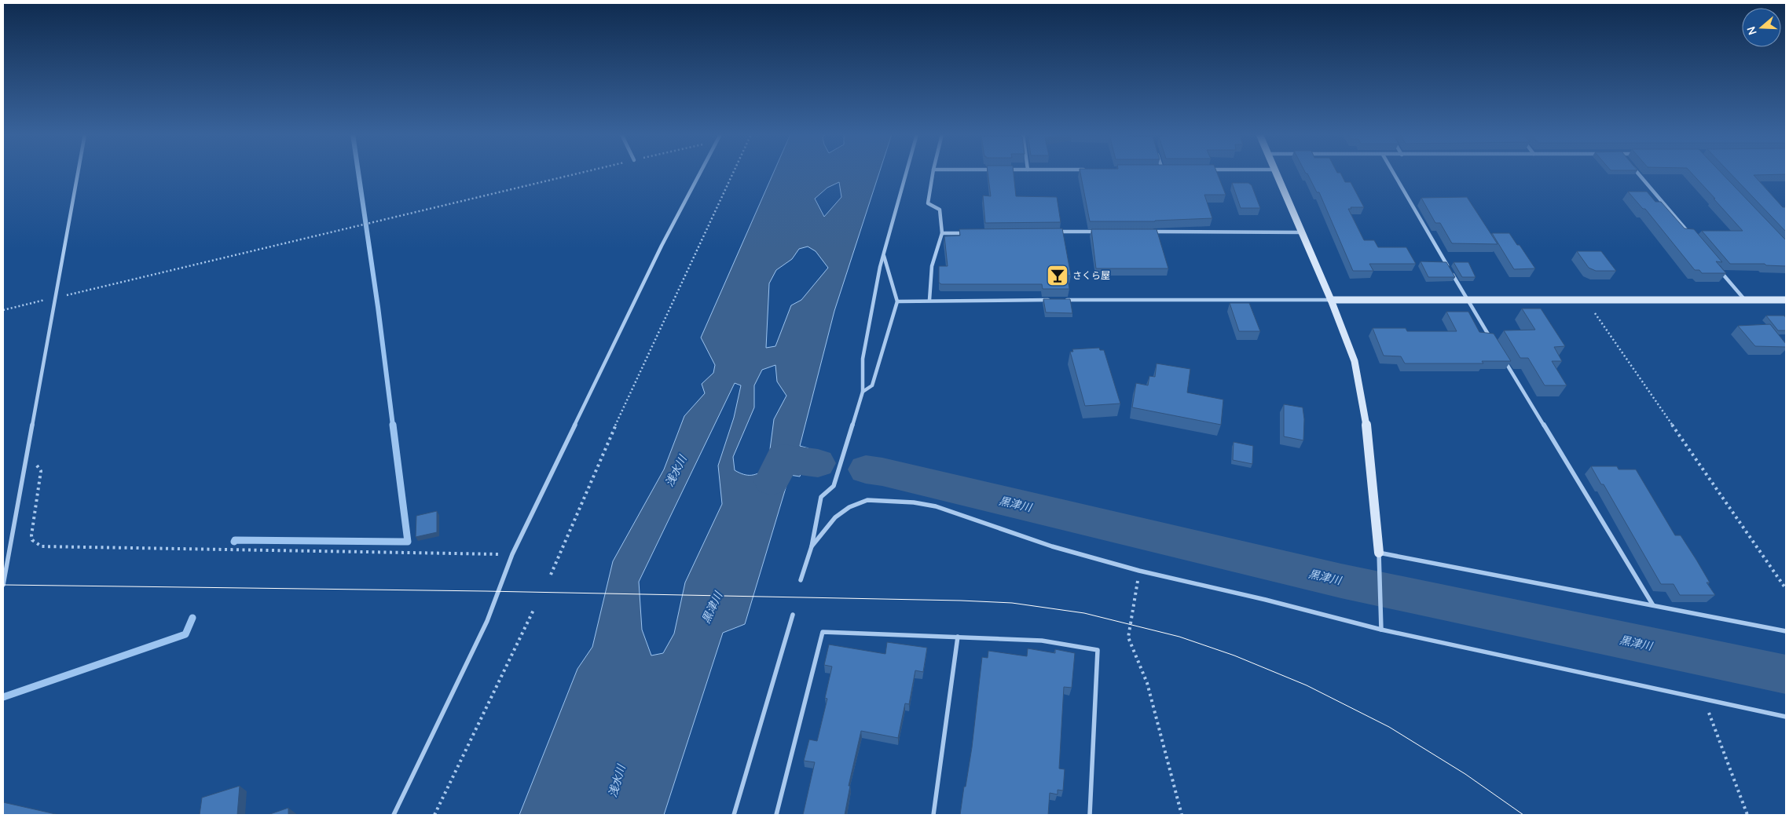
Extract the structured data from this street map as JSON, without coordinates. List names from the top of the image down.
{
  "water": ["浅水川", "黒津川"],
  "places": {
    "bar": ["さくら屋"]
  },
  "north": "left"
}
